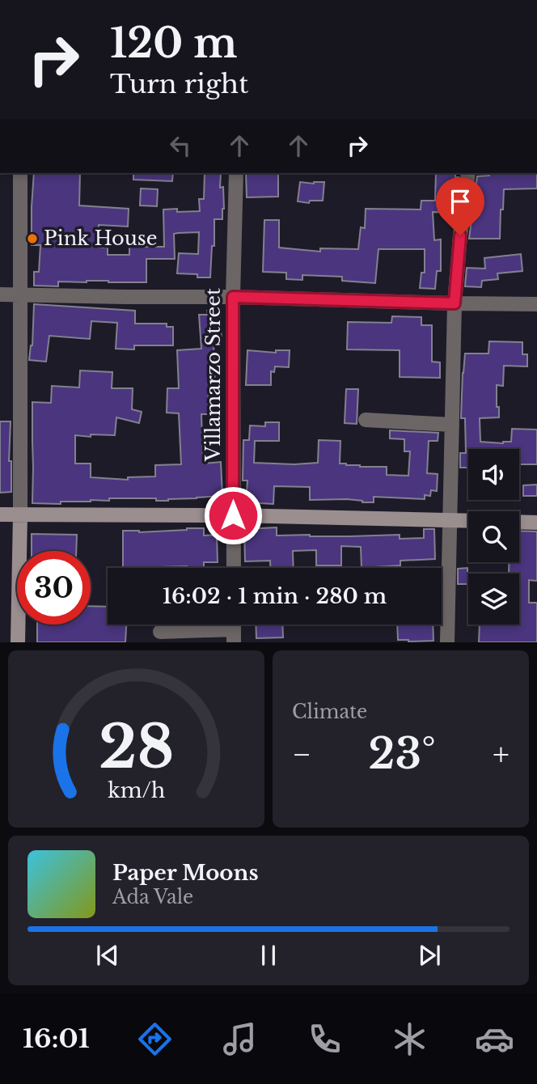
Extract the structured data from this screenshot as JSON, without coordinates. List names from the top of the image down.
{
  "streets": {
    "street": ["Villamarzo Street"]
  },
  "places": ["Pink House"],
  "page": {
    "turn": ["120 m", "Turn right"],
    "limit": "30",
    "trip": "16:02 · 1 min · 280 m",
    "tile": "Climate",
    "heat": ["−", "23°", "+"],
    "song": ["Paper Moons", "Ada Vale"],
    "tabs": "16:01",
    "gauge": ["28", "km/h"]
  }
}
